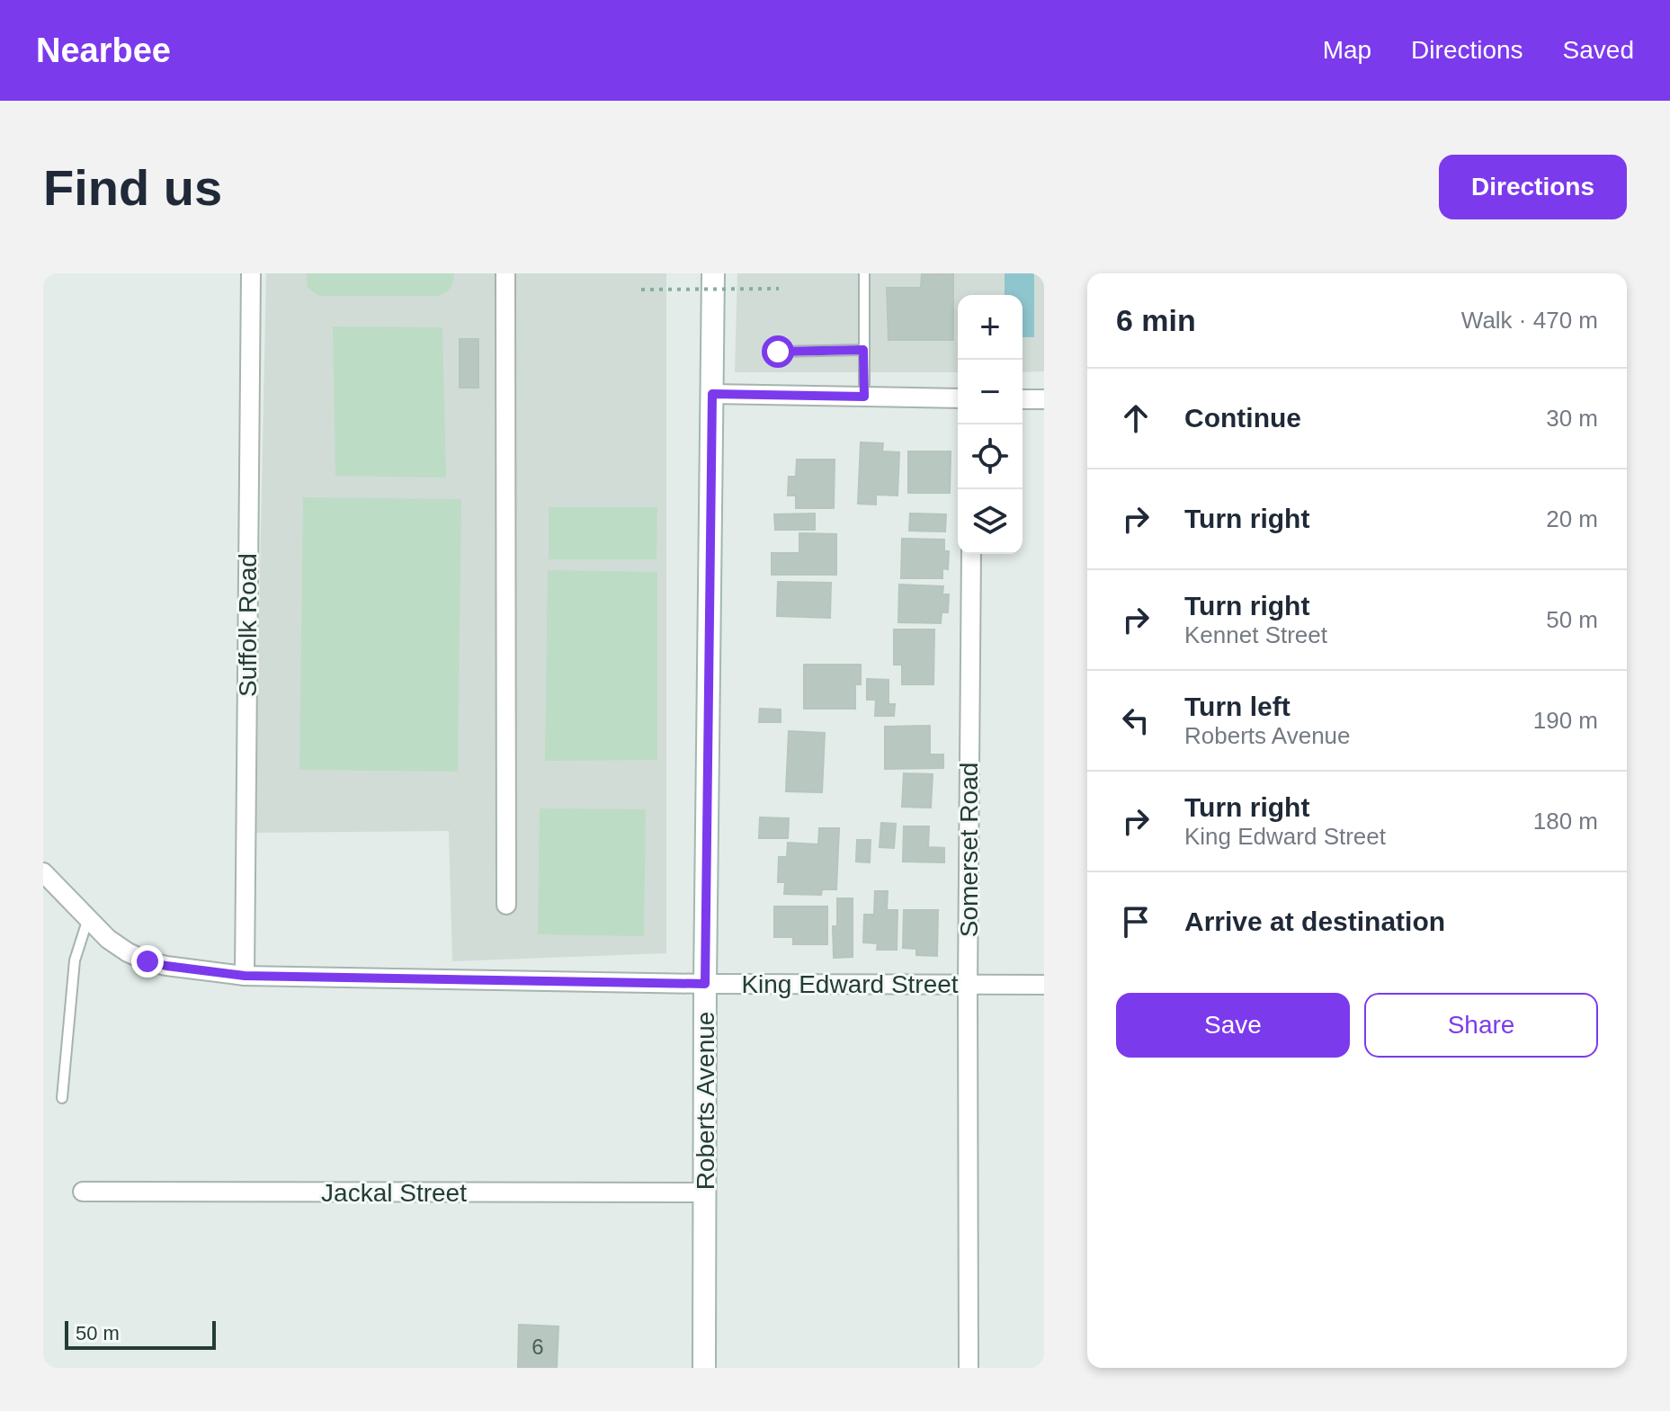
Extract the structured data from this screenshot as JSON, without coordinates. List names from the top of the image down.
{
  "streets": {
    "main road": ["Roberts Avenue"],
    "street": [
      "Suffolk Road",
      "Somerset Road",
      "King Edward Street",
      "Jackal Street"
    ]
  },
  "crossings": [
    ["Suffolk Road", "King Edward Street"],
    ["Somerset Road", "King Edward Street"],
    ["King Edward Street", "Roberts Avenue"],
    ["Roberts Avenue", "Jackal Street"]
  ],
  "house_numbers": ["6"],
  "scale_bar": "50 m",
  "page": {
    "header": "Nearbee",
    "nav": ["Map", "Directions", "Saved"],
    "buttons": [
      "Directions",
      ["Save", "Share"]
    ],
    "title": "Find us",
    "heading": ["6 min", "Walk · 470 m"],
    "map_buttons": ["+", "−"],
    "list": [
      ["Continue", "30 m"],
      ["Turn right", "20 m"],
      ["Turn right", "Kennet Street", "50 m"],
      ["Turn left", "Roberts Avenue", "190 m"],
      ["Turn right", "King Edward Street", "180 m"],
      "Arrive at destination"
    ],
    "scale": "50 m"
  }
}
